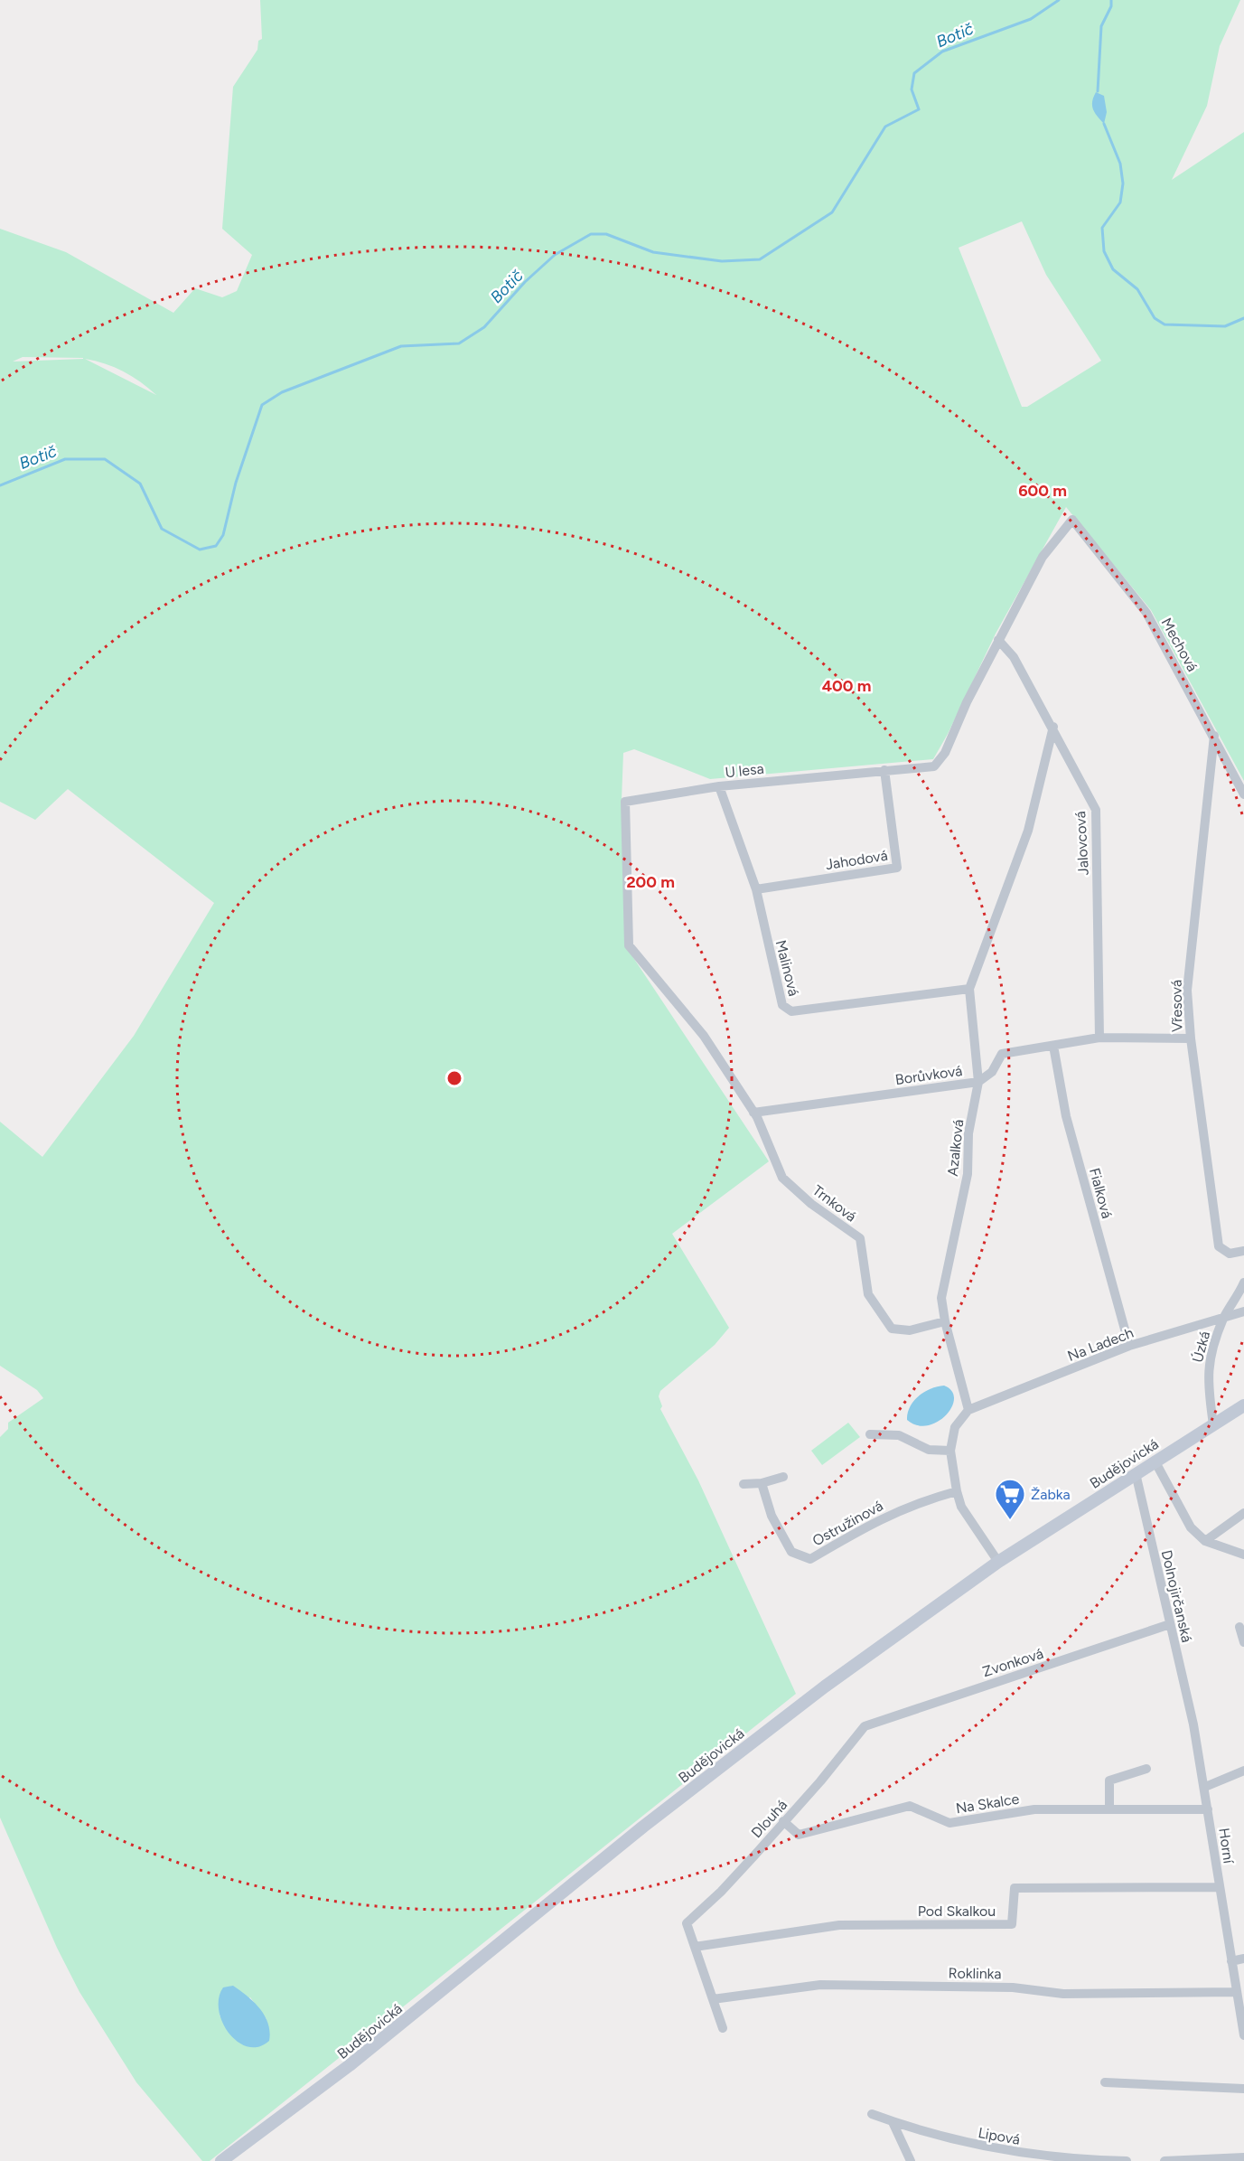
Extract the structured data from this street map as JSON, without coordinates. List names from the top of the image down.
{
  "streets": {
    "main road": ["Budějovická"],
    "street": [
      "Mechová",
      "U lesa",
      "Jalovcová",
      "Jahodová",
      "Malinová",
      "Vřesová",
      "Borůvková",
      "Azalková",
      "Fialková",
      "Trnková",
      "Na Ladech",
      "Úzká",
      "Ostružinová",
      "Dolnojirčanská",
      "Zvonková",
      "Na Skalce",
      "Dlouhá",
      "Horní",
      "Pod Skalkou",
      "Roklinka",
      "Lipová"
    ]
  },
  "crossings": [
    ["Mechová", "U lesa"],
    ["Mechová", "Vřesová"],
    ["U lesa", "Jalovcová"],
    ["U lesa", "Jahodová"],
    ["U lesa", "Malinová"],
    ["U lesa", "Borůvková"],
    ["U lesa", "Trnková"],
    ["Jalovcová", "Borůvková"],
    ["Jalovcová", "Azalková"],
    ["Jahodová", "Malinová"],
    ["Malinová", "Azalková"],
    ["Vřesová", "Borůvková"],
    ["Borůvková", "Azalková"],
    ["Borůvková", "Fialková"],
    ["Borůvková", "Trnková"],
    ["Azalková", "Trnková"],
    ["Azalková", "Na Ladech"],
    ["Fialková", "Na Ladech"],
    ["Na Ladech", "Úzká"],
    ["Úzká", "Budějovická"],
    ["Budějovická", "Dolnojirčanská"],
    ["Dolnojirčanská", "Zvonková"],
    ["Dolnojirčanská", "Horní"],
    ["Zvonková", "Dlouhá"],
    ["Na Skalce", "Dlouhá"],
    ["Na Skalce", "Horní"],
    ["Dlouhá", "Pod Skalkou"],
    ["Horní", "Pod Skalkou"],
    ["Horní", "Roklinka"]
  ],
  "water": ["Botič"],
  "places": {
    "supermarket": ["Žabka"]
  },
  "rings": ["600 m", "400 m", "200 m"]
}
